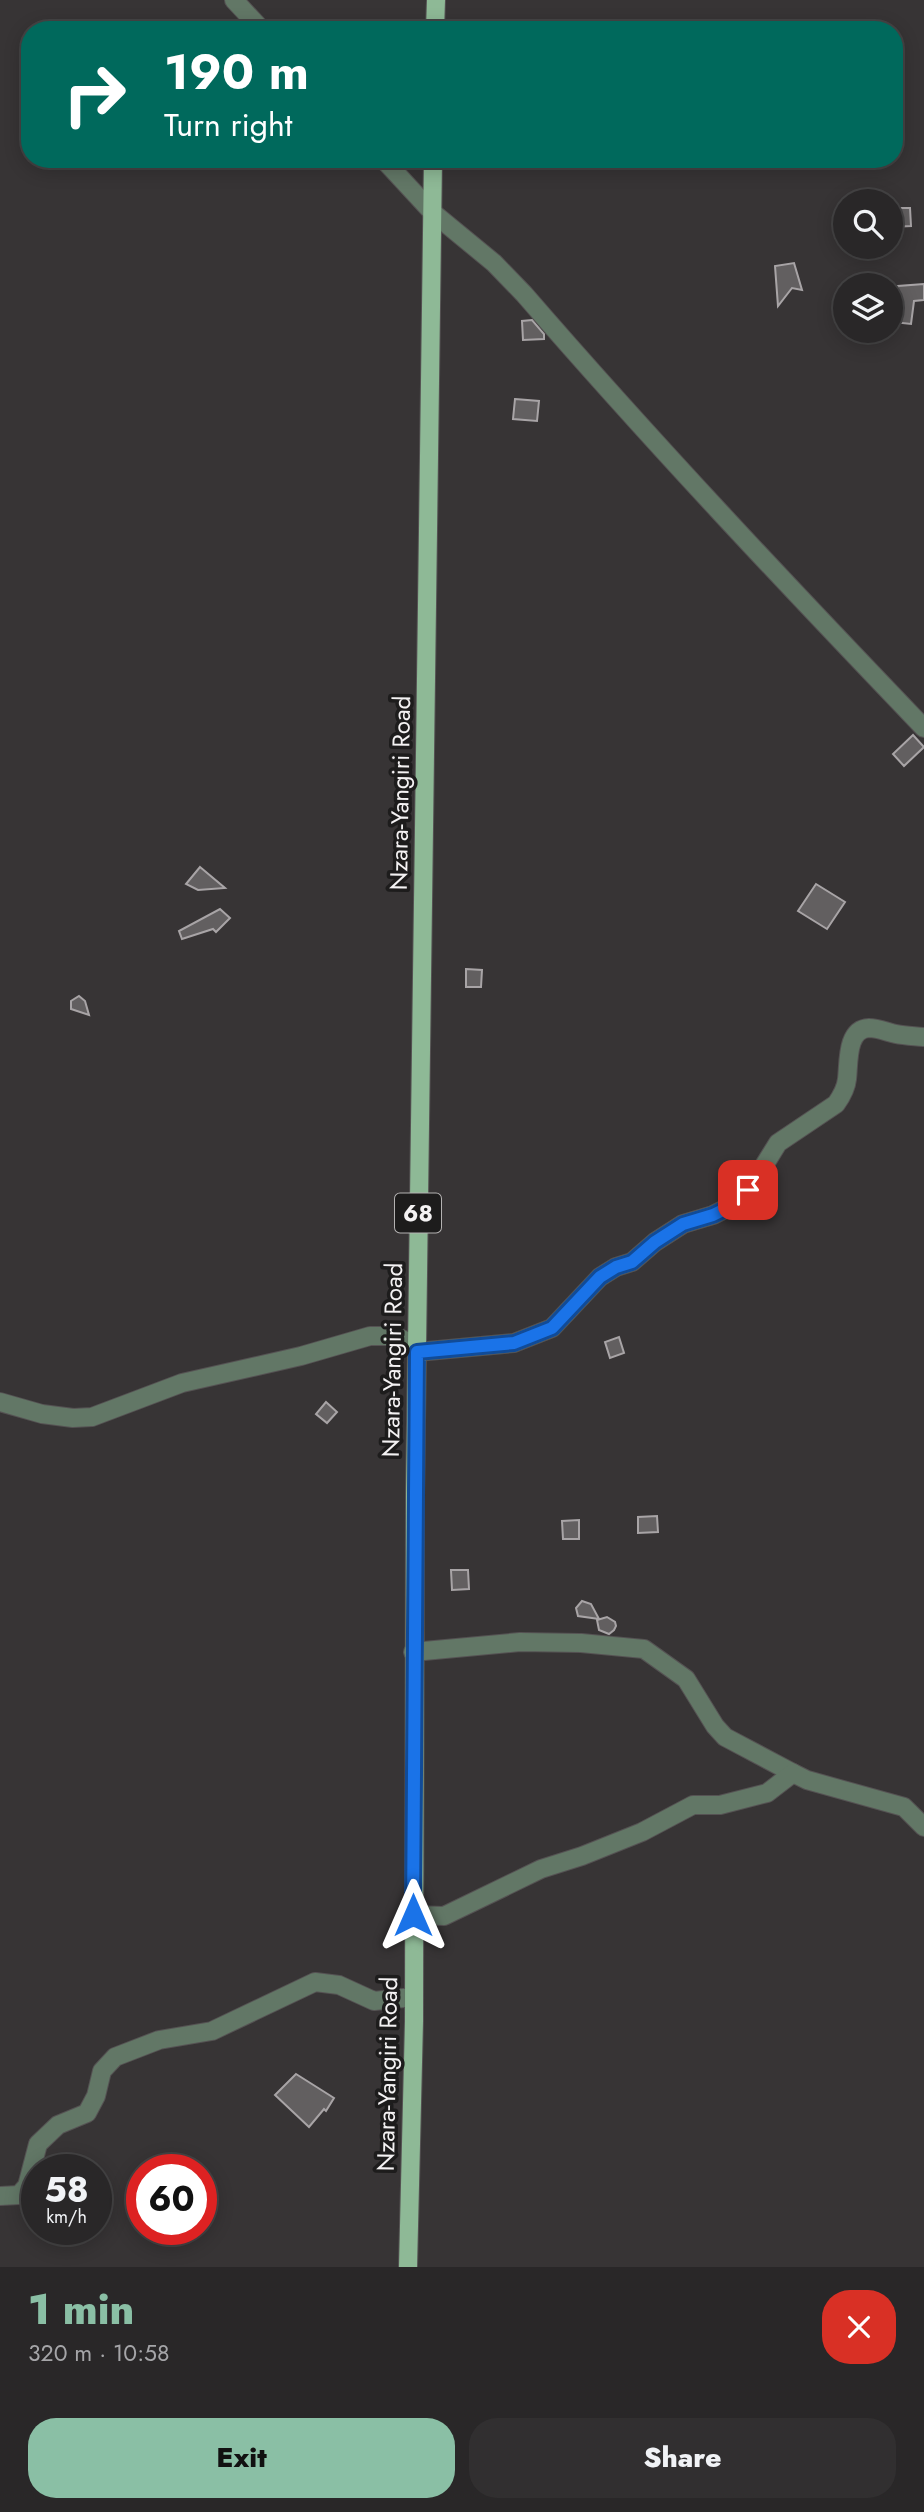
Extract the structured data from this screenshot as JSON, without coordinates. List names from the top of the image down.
{
  "streets": {
    "main road": ["Nzara-Yangiri Road", "68"]
  },
  "page": {
    "turn": ["190 m", "Turn right"],
    "speed": "58 km/h",
    "limit": "60",
    "heading": ["1 min", "320 m · 10:58"],
    "buttons": ["Exit", "Share"]
  }
}
